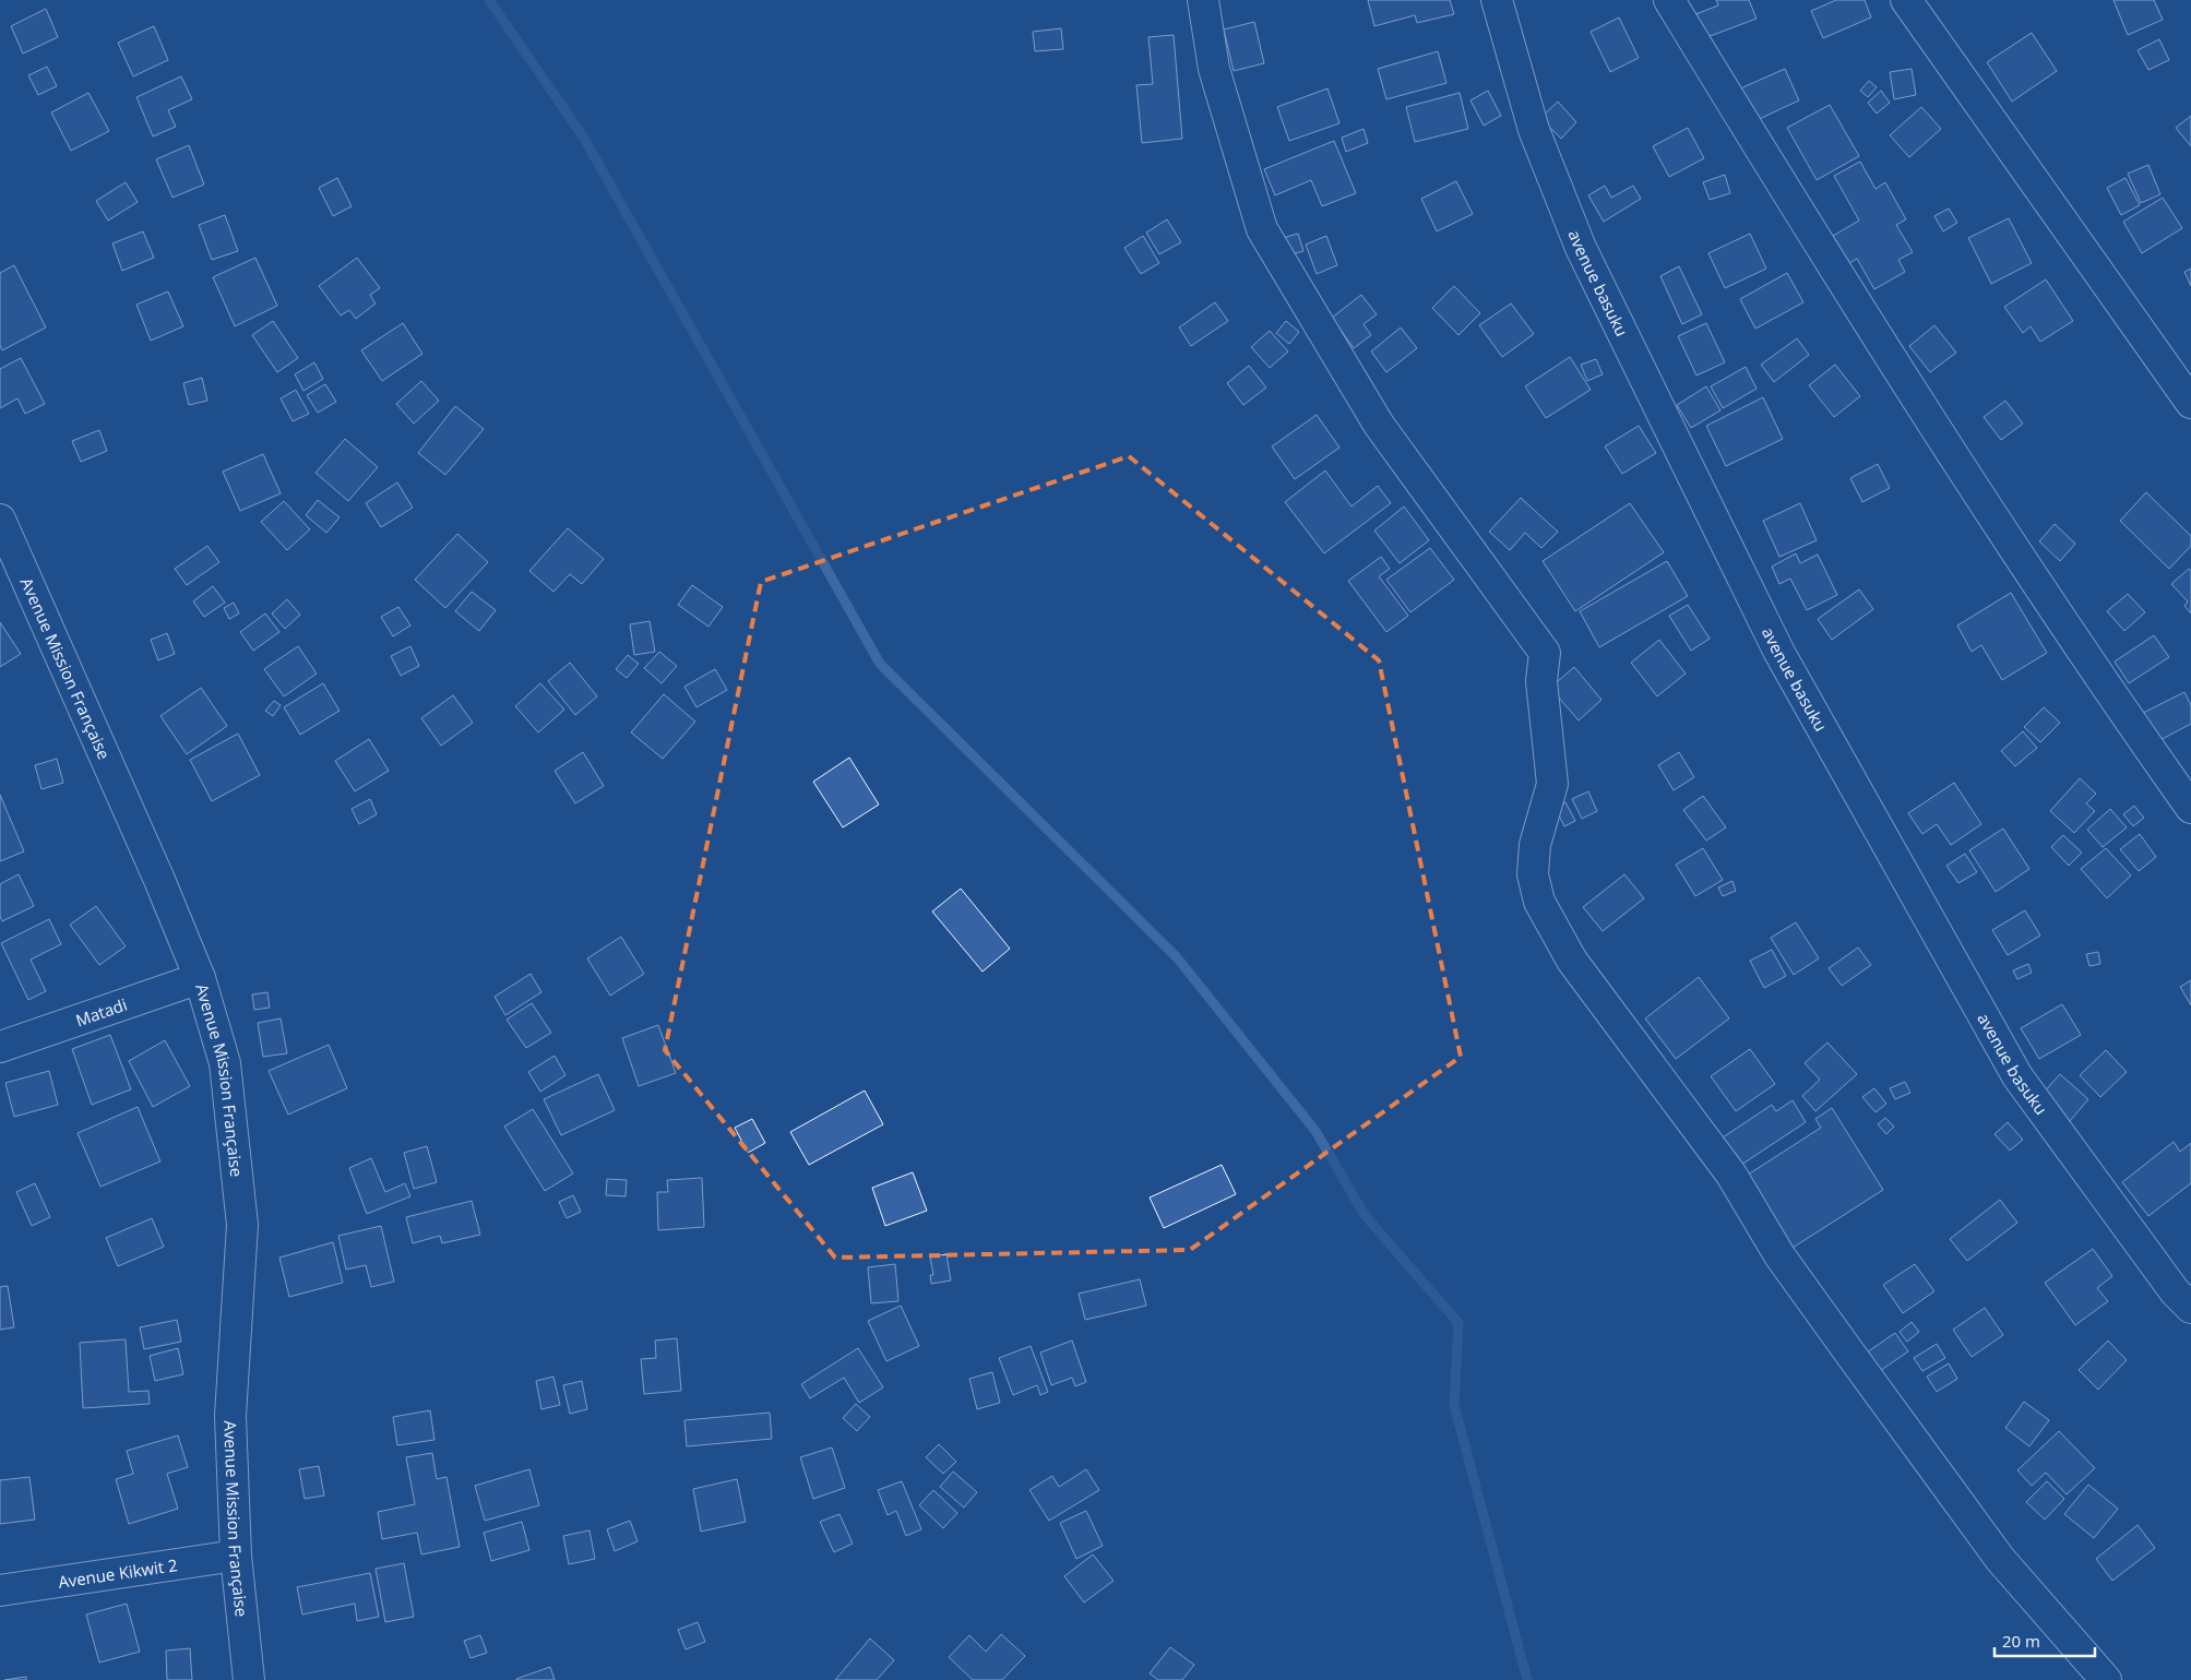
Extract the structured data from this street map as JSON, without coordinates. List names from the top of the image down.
{
  "streets": {
    "street": [
      "avenue basuku",
      "Avenue Mission Française",
      "Matadi",
      "Avenue Kikwit 2"
    ]
  },
  "crossings": [
    ["Avenue Mission Française", "Matadi"],
    ["Avenue Mission Française", "Avenue Kikwit 2"]
  ],
  "scale_bar": "20 m"
}
